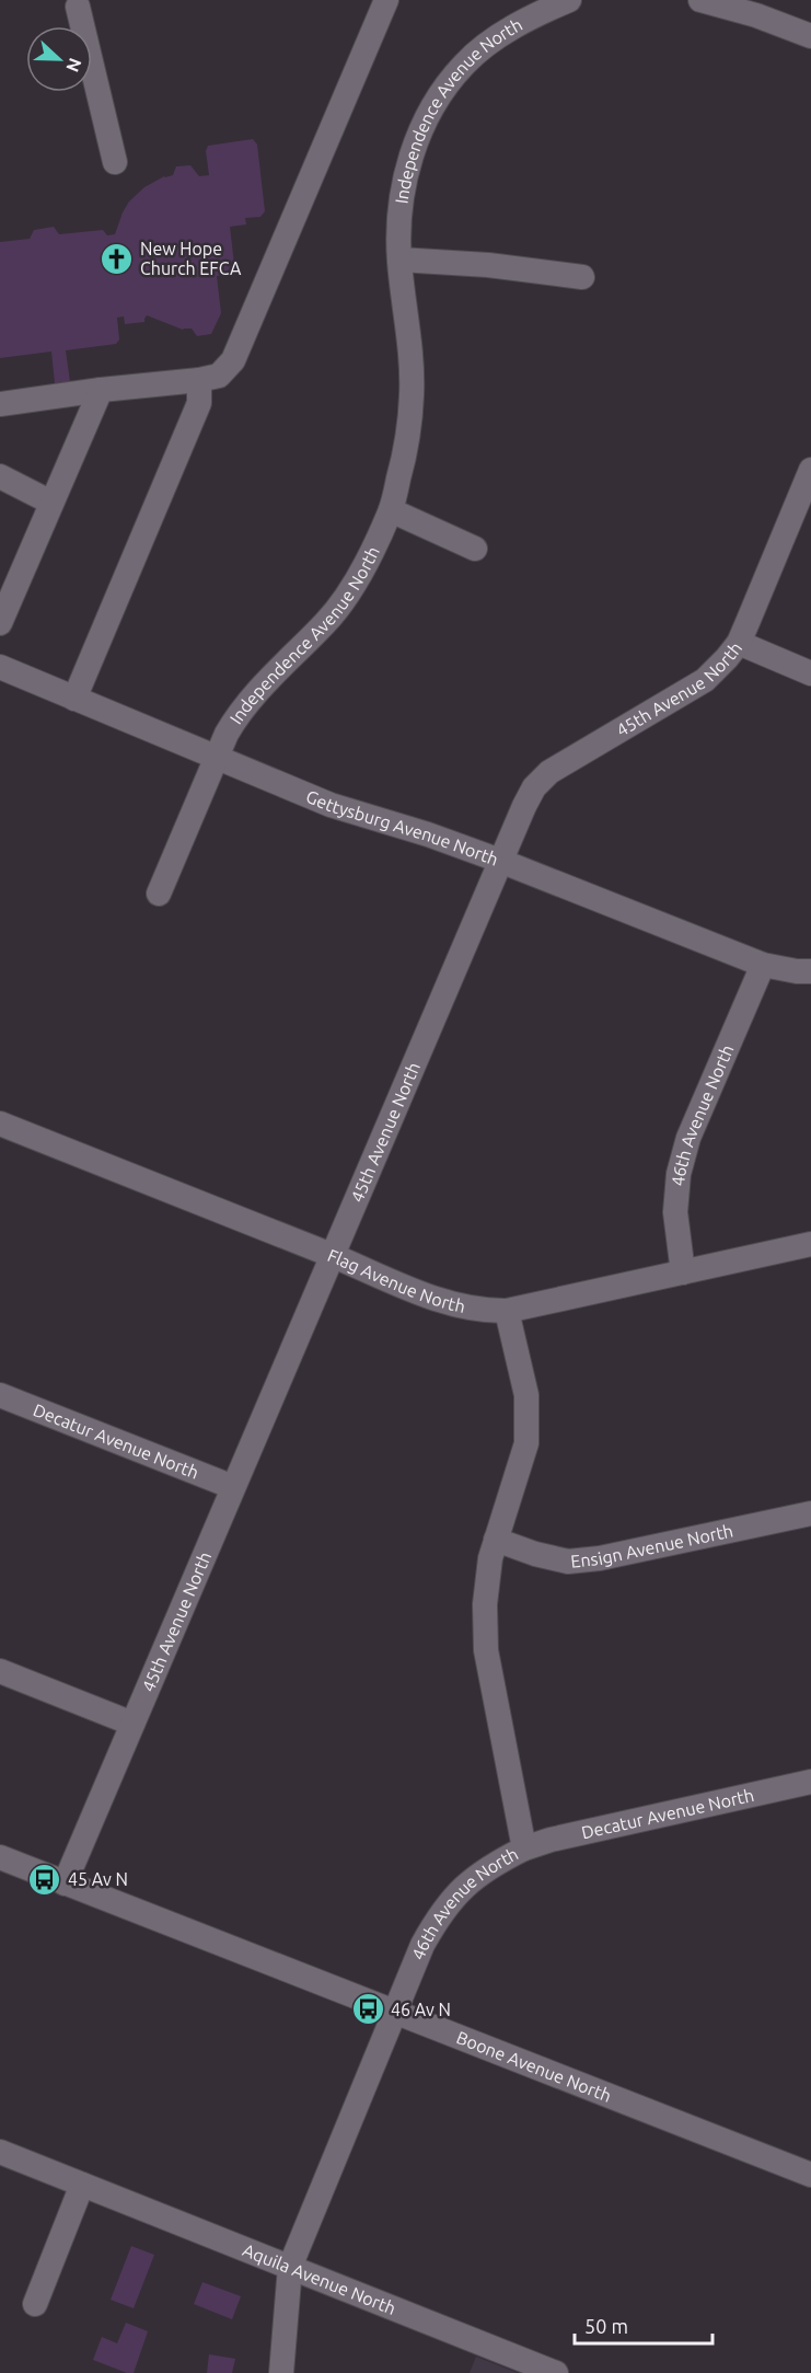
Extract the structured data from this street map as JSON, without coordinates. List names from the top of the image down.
{
  "streets": {
    "street": [
      "Independence Avenue North",
      "45th Avenue North",
      "Gettysburg Avenue North",
      "46th Avenue North",
      "Flag Avenue North",
      "Decatur Avenue North",
      "Ensign Avenue North",
      "Boone Avenue North",
      "Aquila Avenue North"
    ]
  },
  "crossings": [
    ["Independence Avenue North", "Gettysburg Avenue North"],
    ["45th Avenue North", "Gettysburg Avenue North"],
    ["45th Avenue North", "Flag Avenue North"],
    ["45th Avenue North", "Decatur Avenue North"],
    ["45th Avenue North", "Boone Avenue North"],
    ["Gettysburg Avenue North", "46th Avenue North"],
    ["46th Avenue North", "Flag Avenue North"],
    ["46th Avenue North", "Decatur Avenue North"],
    ["46th Avenue North", "Ensign Avenue North"],
    ["46th Avenue North", "Boone Avenue North"],
    ["46th Avenue North", "Aquila Avenue North"]
  ],
  "places": {
    "church": ["New Hope Church EFCA"],
    "bus stop": ["45 Av N", "46 Av N"]
  },
  "scale_bar": "50 m",
  "north": "right"
}
